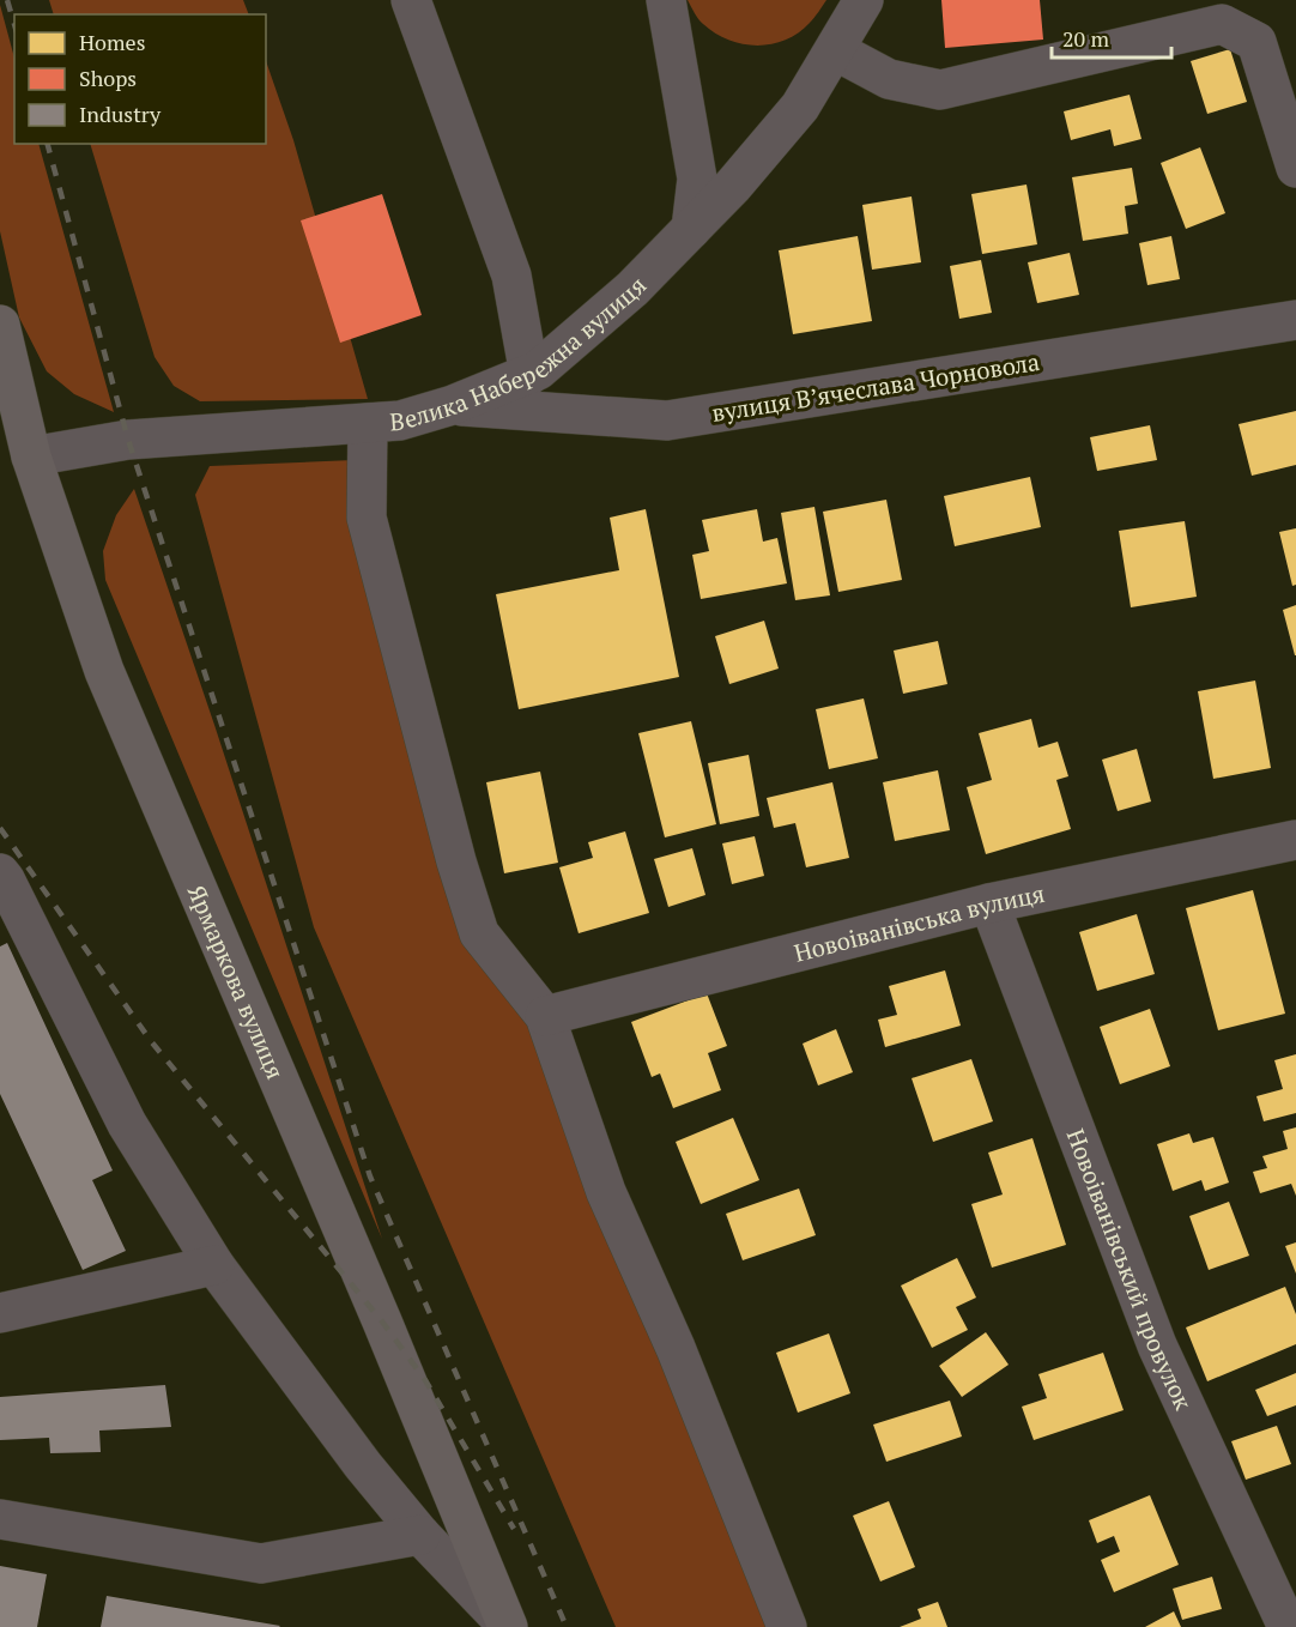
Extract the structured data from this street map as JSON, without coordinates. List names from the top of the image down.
{
  "streets": {
    "main road": ["Ярмаркова вулиця"],
    "street": [
      "Велика Набережна вулиця",
      "вулиця Вʼячеслава Чорновола",
      "Новоіванівська вулиця",
      "Новоіванівський провулок"
    ]
  },
  "crossings": [
    ["Велика Набережна вулиця", "вулиця Вʼячеслава Чорновола"],
    ["Велика Набережна вулиця", "Ярмаркова вулиця"],
    ["Новоіванівська вулиця", "Новоіванівський провулок"]
  ],
  "legend": ["Homes", "Shops", "Industry"],
  "scale_bar": "20 m"
}
